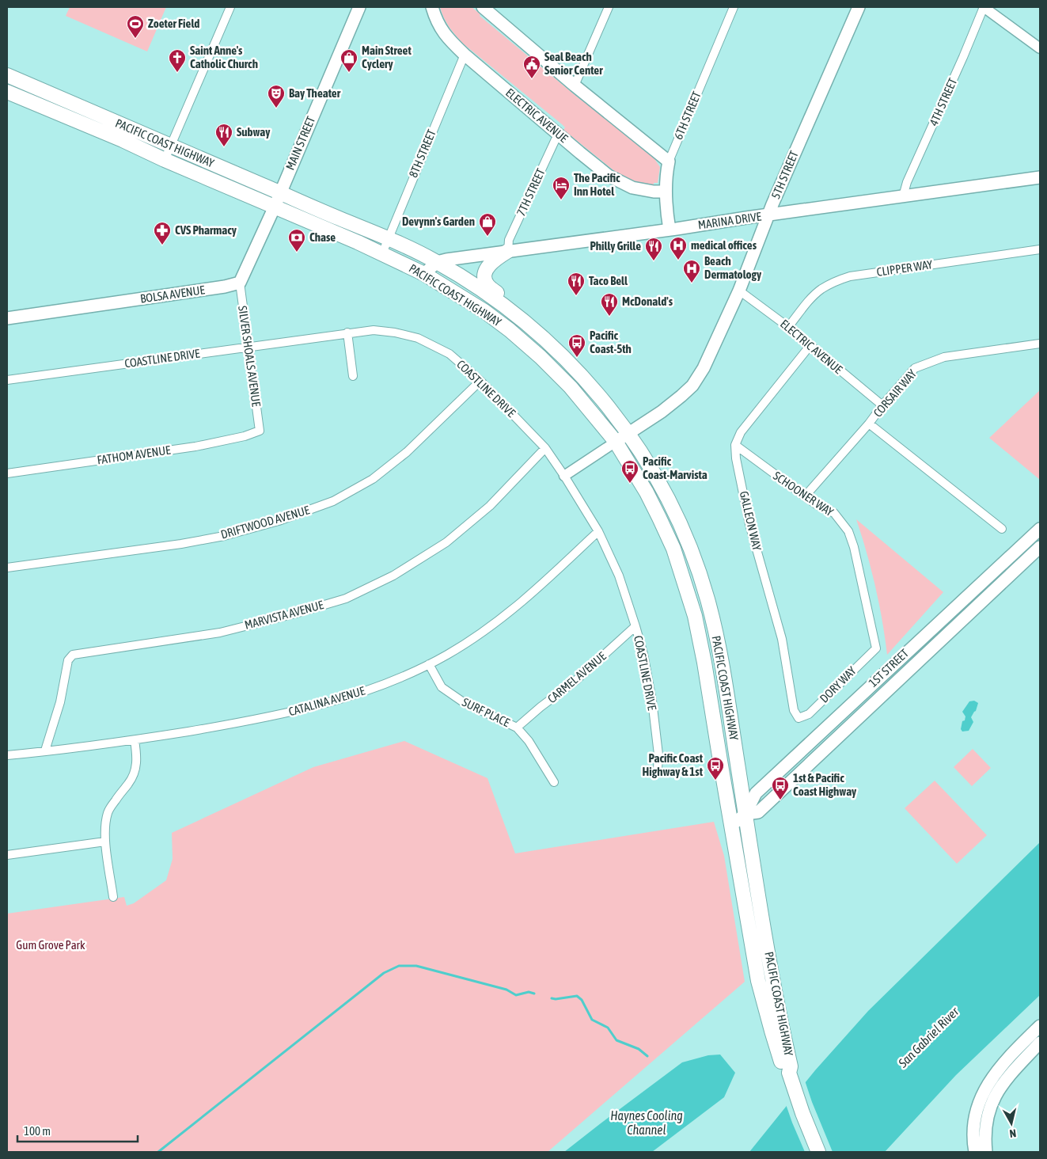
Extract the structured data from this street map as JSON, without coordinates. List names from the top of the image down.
{
  "streets": {
    "highway": ["PACIFIC COAST HIGHWAY"],
    "main road": [
      "ELECTRIC AVENUE",
      "6TH STREET",
      "MAIN STREET",
      "5TH STREET",
      "MARINA DRIVE",
      "BOLSA AVENUE",
      "1ST STREET"
    ],
    "street": [
      "4TH STREET",
      "8TH STREET",
      "7TH STREET",
      "CLIPPER WAY",
      "SILVER SHOALS AVENUE",
      "COASTLINE DRIVE",
      "CORSAIR WAY",
      "FATHOM AVENUE",
      "SCHOONER WAY",
      "GALLEON WAY",
      "DRIFTWOOD AVENUE",
      "MARVISTA AVENUE",
      "CARMEL AVENUE",
      "DORY WAY",
      "CATALINA AVENUE",
      "SURF PLACE"
    ]
  },
  "crossings": [
    ["4TH STREET", "MARINA DRIVE"],
    ["ELECTRIC AVENUE", "6TH STREET"],
    ["ELECTRIC AVENUE", "8TH STREET"],
    ["ELECTRIC AVENUE", "5TH STREET"],
    ["ELECTRIC AVENUE", "7TH STREET"],
    ["ELECTRIC AVENUE", "CLIPPER WAY"],
    ["ELECTRIC AVENUE", "CORSAIR WAY"],
    ["6TH STREET", "MARINA DRIVE"],
    ["PACIFIC COAST HIGHWAY", "MAIN STREET"],
    ["PACIFIC COAST HIGHWAY", "8TH STREET"],
    ["PACIFIC COAST HIGHWAY", "5TH STREET"],
    ["PACIFIC COAST HIGHWAY", "MARINA DRIVE"],
    ["PACIFIC COAST HIGHWAY", "1ST STREET"],
    ["5TH STREET", "MARINA DRIVE"],
    ["7TH STREET", "MARINA DRIVE"],
    ["BOLSA AVENUE", "SILVER SHOALS AVENUE"],
    ["SILVER SHOALS AVENUE", "COASTLINE DRIVE"],
    ["SILVER SHOALS AVENUE", "FATHOM AVENUE"],
    ["COASTLINE DRIVE", "DRIFTWOOD AVENUE"],
    ["COASTLINE DRIVE", "MARVISTA AVENUE"],
    ["COASTLINE DRIVE", "CARMEL AVENUE"],
    ["COASTLINE DRIVE", "CATALINA AVENUE"],
    ["CORSAIR WAY", "SCHOONER WAY"],
    ["SCHOONER WAY", "GALLEON WAY"],
    ["SCHOONER WAY", "DORY WAY"],
    ["GALLEON WAY", "DORY WAY"],
    ["MARVISTA AVENUE", "CATALINA AVENUE"],
    ["CARMEL AVENUE", "SURF PLACE"],
    ["CATALINA AVENUE", "SURF PLACE"]
  ],
  "water": ["San Gabriel River", "Haynes Cooling Channel"],
  "parks": ["Gum Grove Park"],
  "places": {
    "sports": ["Zoeter Field"],
    "church": ["Saint Anne's Catholic Church"],
    "shop": ["Main Street Cyclery", "Devynn's Garden"],
    "public building": ["Seal Beach Senior Center"],
    "theatre": ["Bay Theater"],
    "restaurant": [
      "Subway",
      "Philly Grille",
      "Taco Bell",
      "McDonald's"
    ],
    "hotel": ["The Pacific Inn Hotel"],
    "pharmacy": ["CVS Pharmacy"],
    "bank": ["Chase"],
    "hospital": ["medical offices", "Beach Dermatology"],
    "bus stop": [
      "Pacific Coast-5th",
      "Pacific Coast-Marvista",
      "Pacific Coast Highway & 1st",
      "1st & Pacific Coast Highway"
    ]
  },
  "scale_bar": "100 m",
  "north": "bottom"
}
